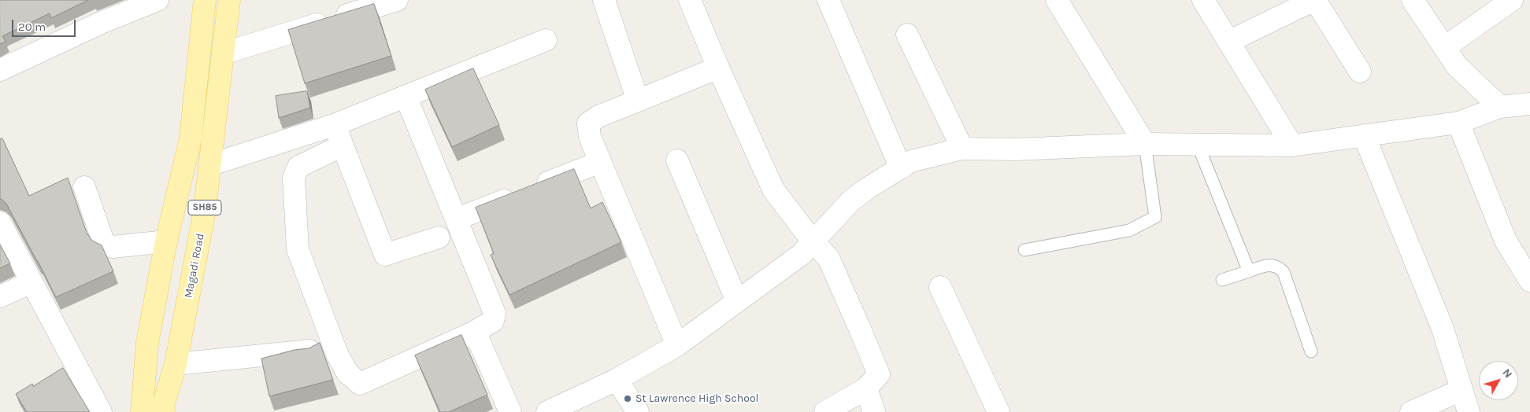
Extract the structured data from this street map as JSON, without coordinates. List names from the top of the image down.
{
  "streets": {
    "main road": ["SH85", "Magadi Road"]
  },
  "places": ["St Lawrence High School"],
  "scale_bar": "20 m",
  "north": "top right"
}
